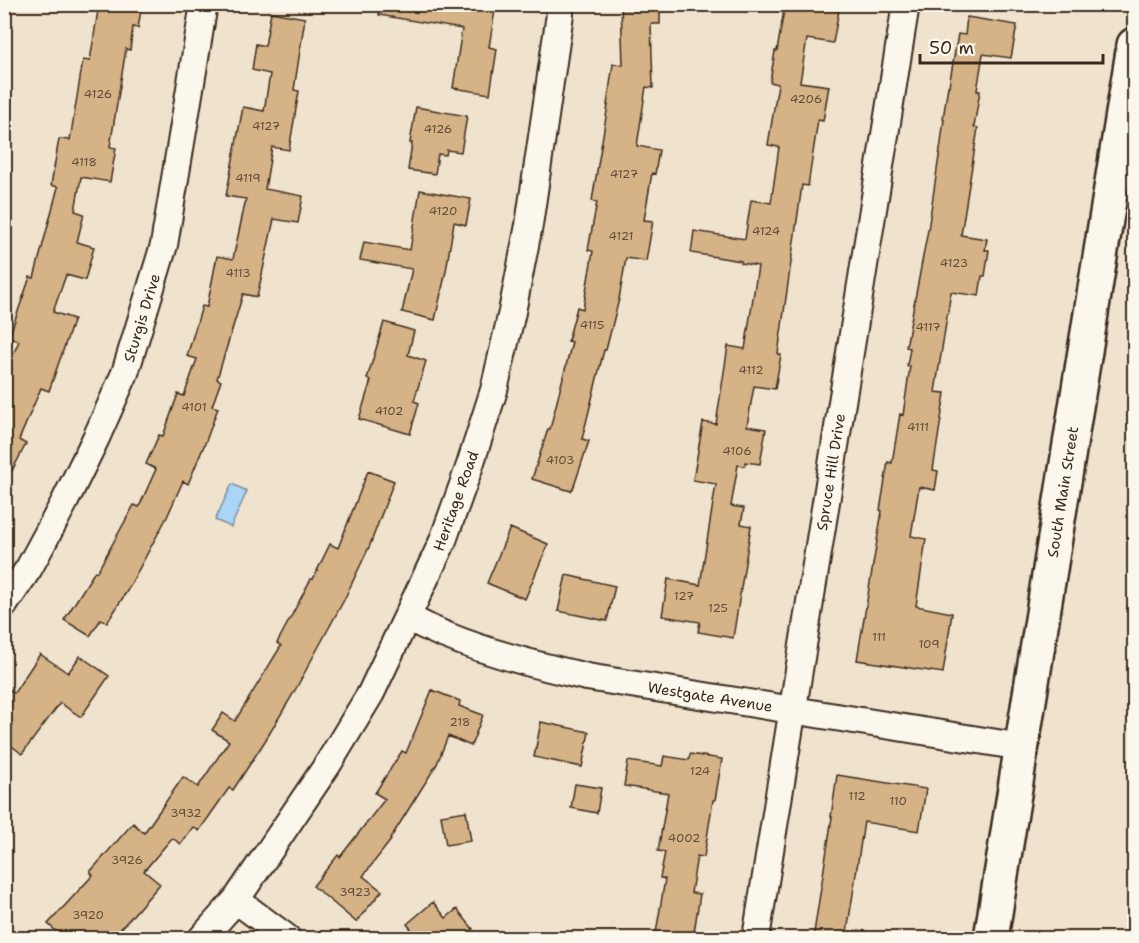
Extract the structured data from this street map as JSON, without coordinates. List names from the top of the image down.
{
  "streets": {
    "street": [
      "Sturgis Drive",
      "Spruce Hill Drive",
      "South Main Street",
      "Heritage Road",
      "Westgate Avenue"
    ]
  },
  "crossings": [
    ["Spruce Hill Drive", "Westgate Avenue"],
    ["South Main Street", "Westgate Avenue"],
    ["Heritage Road", "Westgate Avenue"]
  ],
  "house_numbers": [
    "4126",
    "4206",
    "4127",
    "4126",
    "4118",
    "4127",
    "4119",
    "4120",
    "4124",
    "4121",
    "4123",
    "4113",
    "4115",
    "4117",
    "4112",
    "4101",
    "4102",
    "4111",
    "4106",
    "4103",
    "127",
    "125",
    "111",
    "109",
    "218",
    "124",
    "112",
    "110",
    "3932",
    "4002",
    "3926",
    "3923",
    "3920"
  ],
  "scale_bar": "50 m"
}
